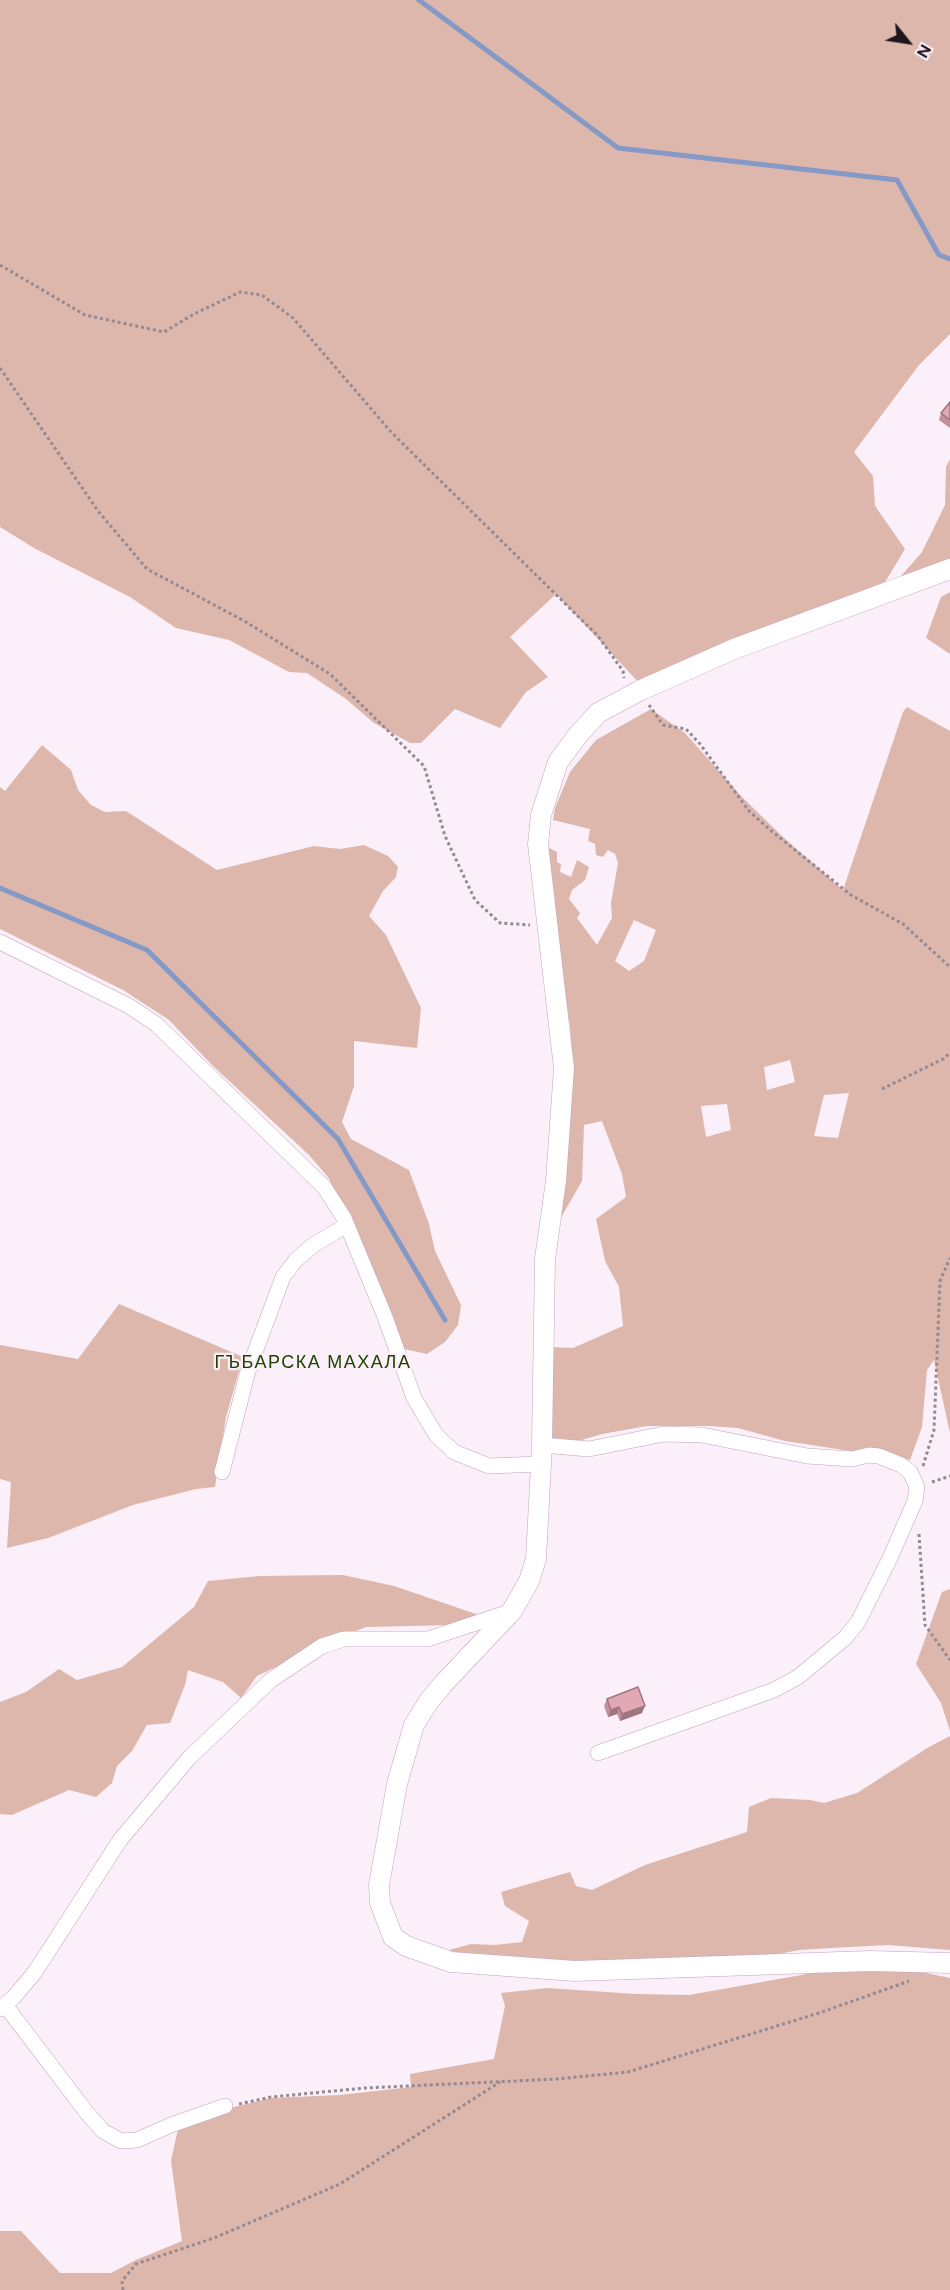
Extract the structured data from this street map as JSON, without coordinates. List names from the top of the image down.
{
  "districts": ["ГЪБАРСКА МАХАЛА"],
  "north": "bottom right"
}
